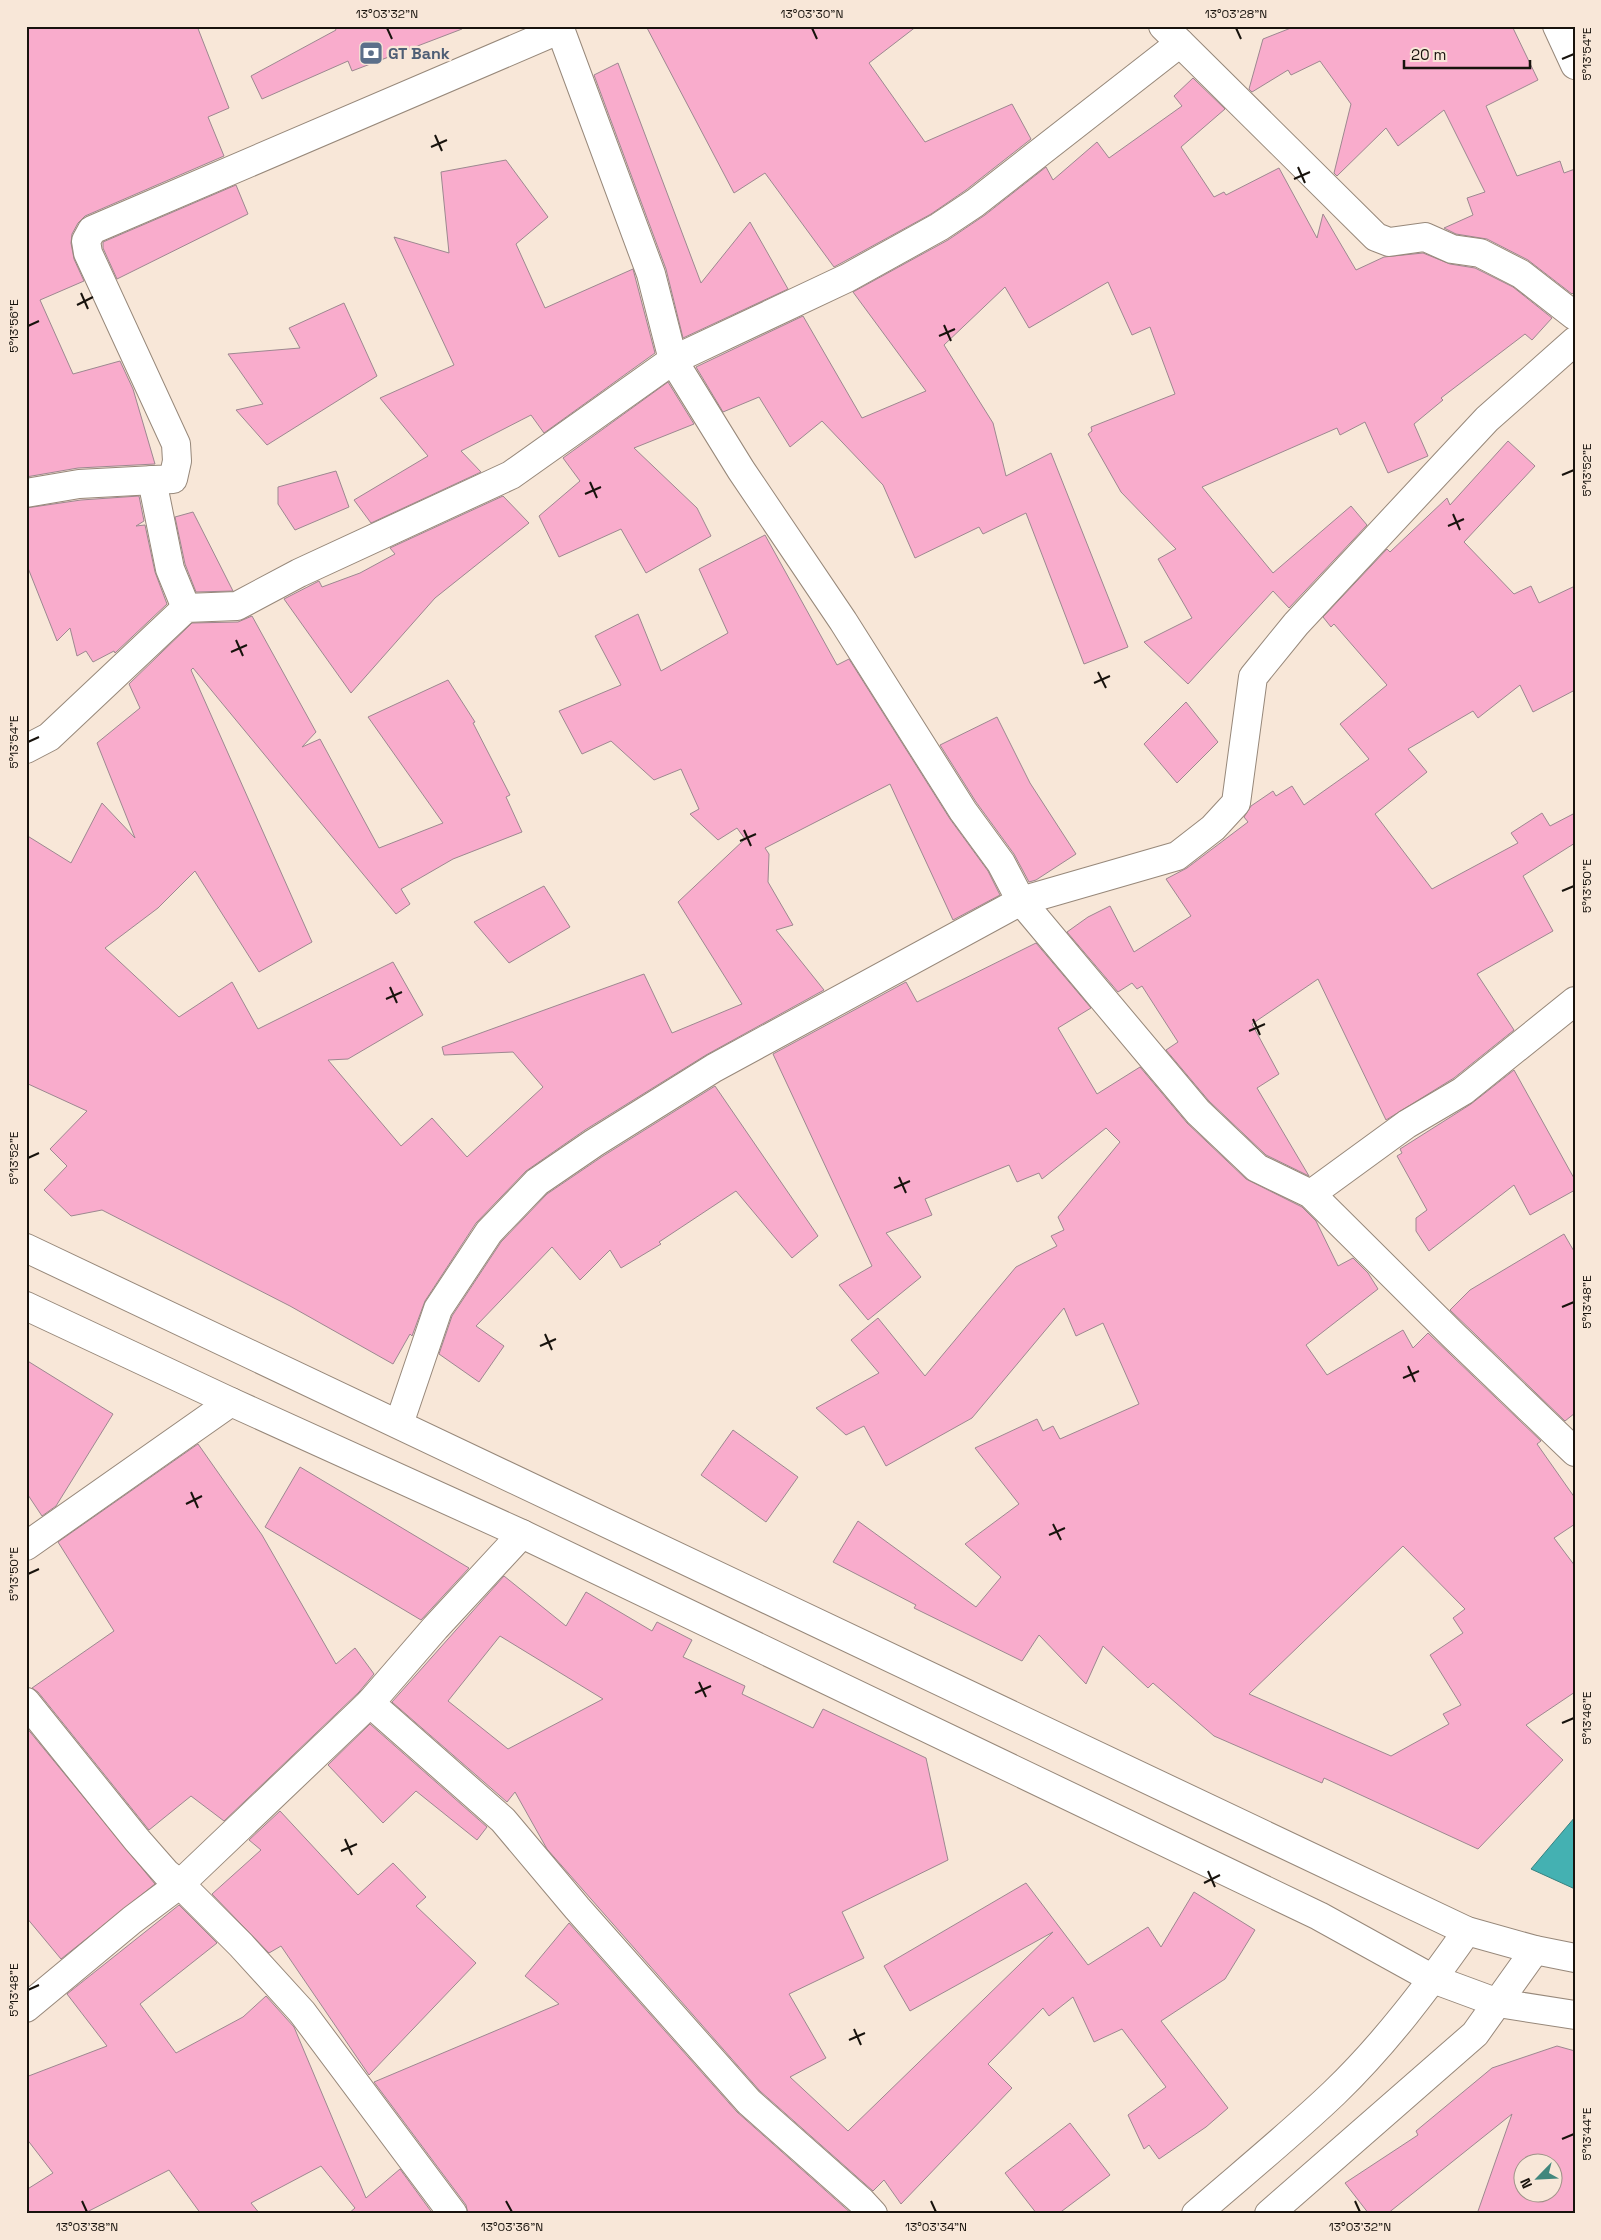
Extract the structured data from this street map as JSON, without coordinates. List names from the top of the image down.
{
  "places": {
    "bank": ["GT Bank"]
  },
  "scale_bar": "20 m",
  "north": "bottom left",
  "coordinates": [
    "13°03'32\"N",
    "13°03'30\"N",
    "13°03'28\"N",
    "5°13'54\"E",
    "5°13'56\"E",
    "5°13'52\"E",
    "5°13'50\"E",
    "5°13'48\"E",
    "5°13'46\"E",
    "5°13'44\"E",
    "13°03'38\"N",
    "13°03'36\"N",
    "13°03'34\"N"
  ]
}
